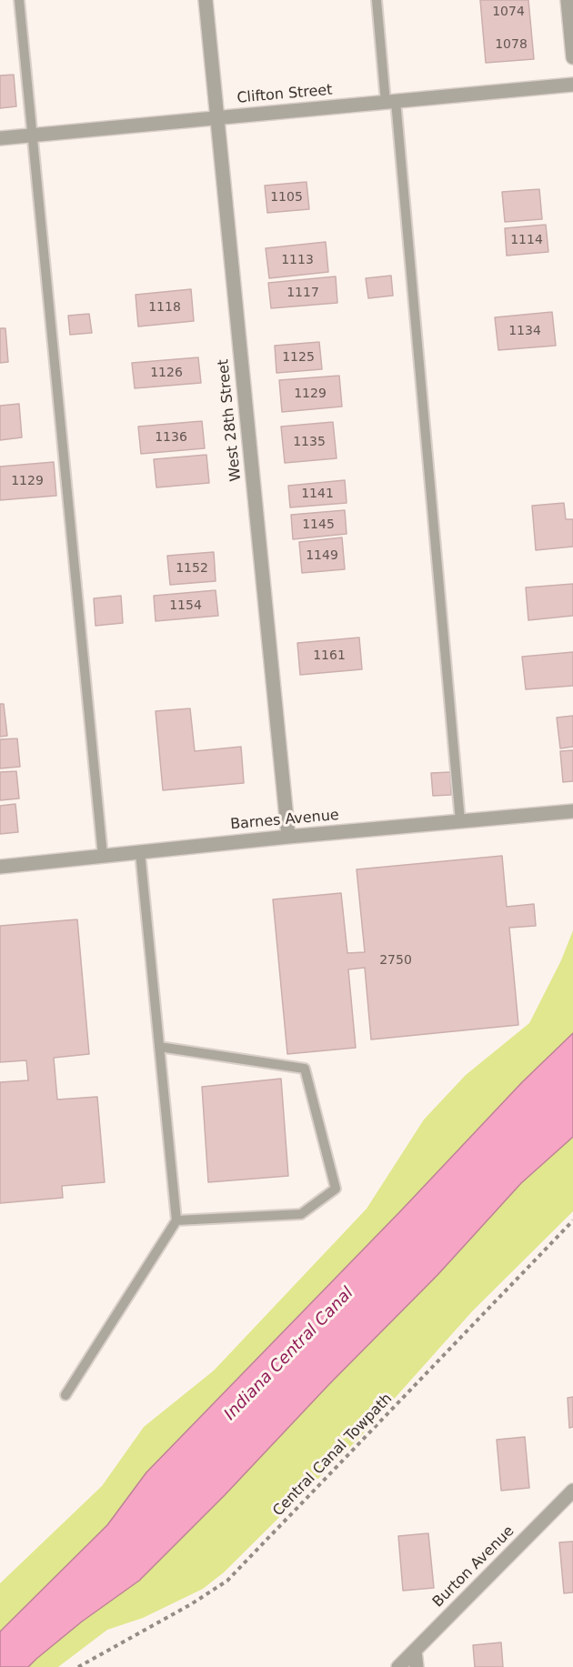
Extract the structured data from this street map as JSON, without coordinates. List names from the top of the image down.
{
  "streets": {
    "street": [
      "Clifton Street",
      "West 28th Street",
      "Barnes Avenue",
      "Burton Avenue"
    ],
    "path": ["Central Canal Towpath"]
  },
  "crossings": [
    ["Clifton Street", "West 28th Street"],
    ["West 28th Street", "Barnes Avenue"]
  ],
  "water": ["Indiana Central Canal"],
  "house_numbers": [
    "1074",
    "1078",
    "1105",
    "1114",
    "1113",
    "1117",
    "1118",
    "1134",
    "1125",
    "1126",
    "1129",
    "1136",
    "1135",
    "1129",
    "1141",
    "1145",
    "1149",
    "1152",
    "1154",
    "1161",
    "2750"
  ]
}
